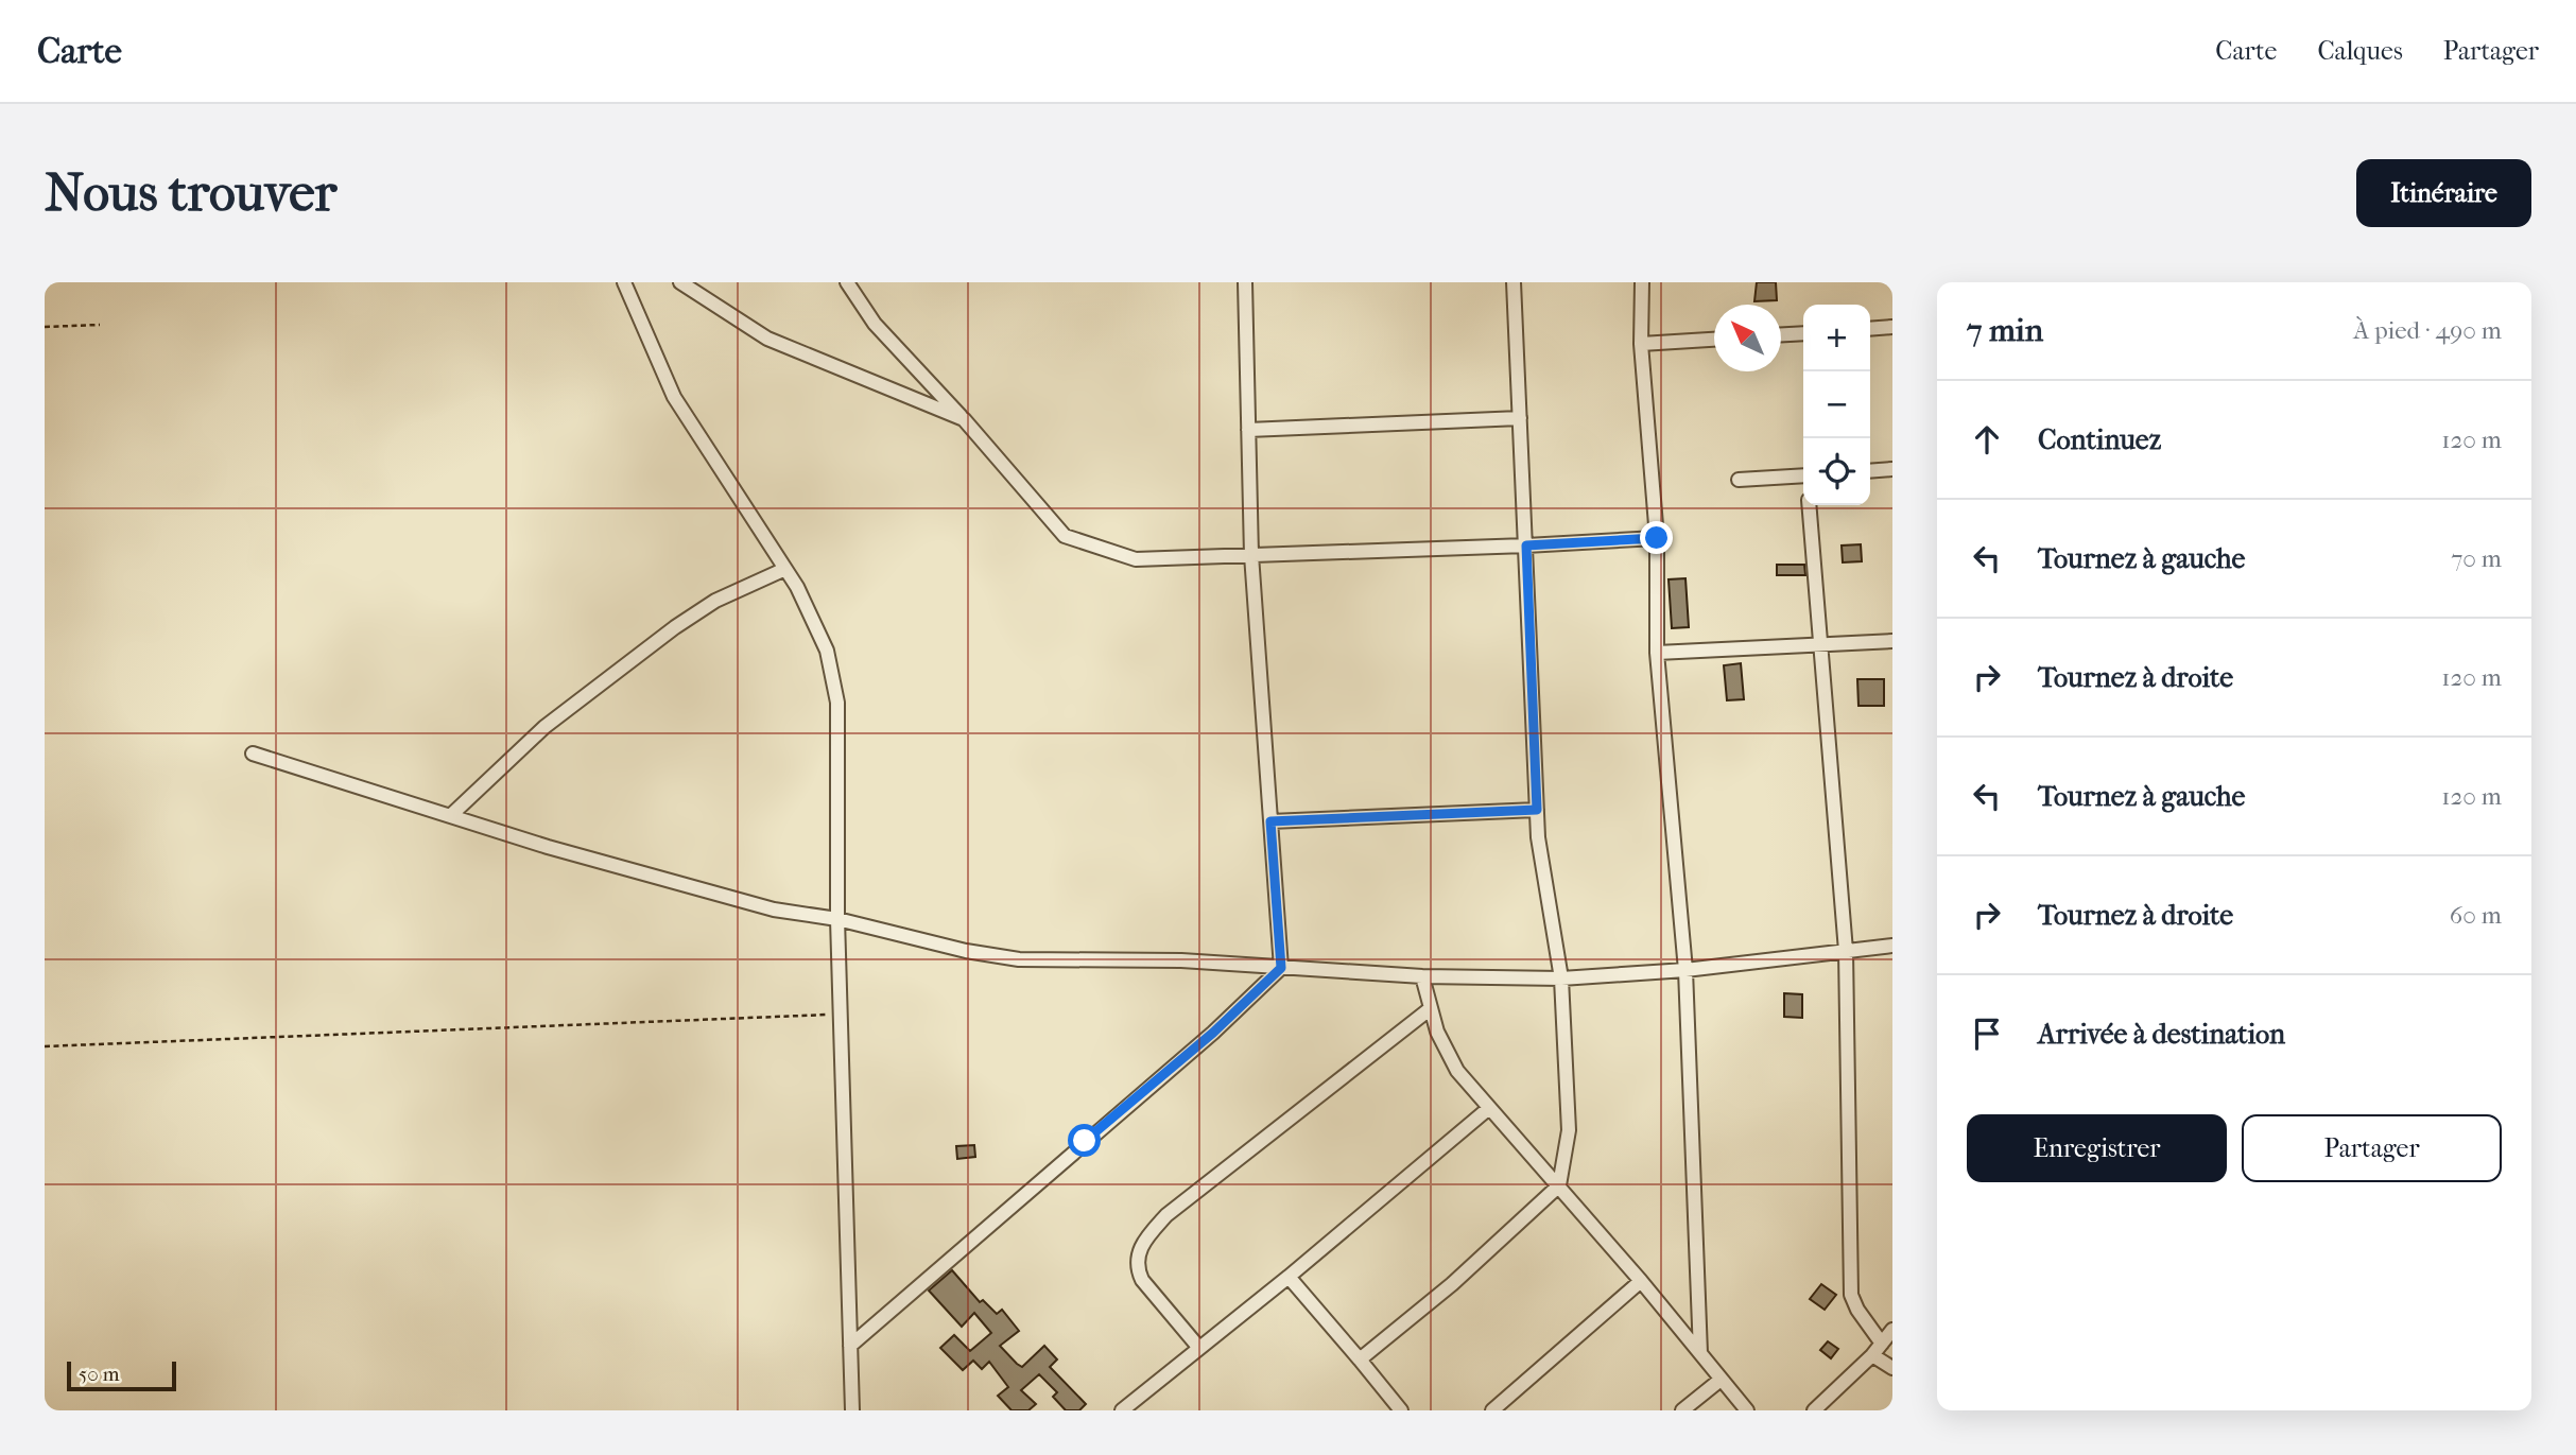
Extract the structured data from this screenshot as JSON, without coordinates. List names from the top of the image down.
{
  "scale_bar": "50 m",
  "north": "top left",
  "page": {
    "header": "Carte",
    "nav": ["Carte", "Calques", "Partager"],
    "buttons": [
      "Itinéraire",
      ["Enregistrer", "Partager"]
    ],
    "title": "Nous trouver",
    "heading": ["7 min", "À pied · 490 m"],
    "map_buttons": ["+", "−"],
    "list": [
      ["Continuez", "120 m"],
      ["Tournez à gauche", "70 m"],
      ["Tournez à droite", "120 m"],
      ["Tournez à gauche", "120 m"],
      ["Tournez à droite", "60 m"],
      "Arrivée à destination"
    ],
    "scale": "50 m"
  }
}
